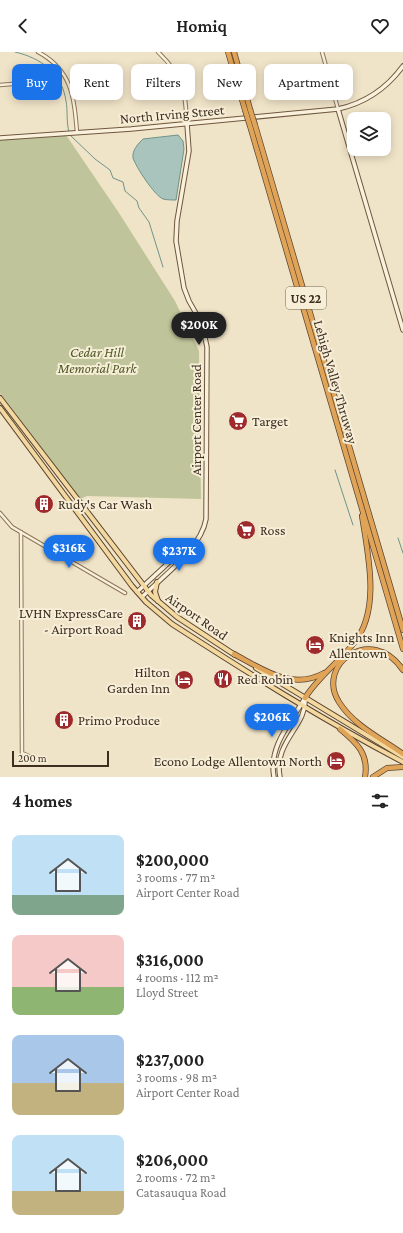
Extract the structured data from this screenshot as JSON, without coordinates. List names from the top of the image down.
{
  "streets": {
    "highway": ["US 22", "Lehigh Valley Thruway"],
    "main road": ["Airport Road"],
    "street": ["North Irving Street", "Airport Center Road"]
  },
  "crossings": [
    ["North Irving Street", "Airport Center Road"],
    ["Airport Center Road", "Airport Road"]
  ],
  "parks": ["Cedar Hill Memorial Park"],
  "places": {
    "supermarket": ["Target", "Ross"],
    "building": ["Rudy's Car Wash", "LVHN ExpressCare - Airport Road", "Primo Produce"],
    "hotel": ["Knights Inn Allentown", "Hilton Garden Inn", "Econo Lodge Allentown North"],
    "restaurant": ["Red Robin"]
  },
  "scale_bar": "200 m",
  "page": {
    "header": "Homiq",
    "chip": [
      "Buy",
      "Rent",
      "Filters",
      "New",
      "Apartment"
    ],
    "price": [
      "$200K",
      "$316K",
      "$237K",
      "$206K"
    ],
    "scale": "200 m",
    "heading": "4 homes",
    "list": [
      {
        "name": "$200,000",
        "note": "3 rooms · 77 m² · Airport Center Road"
      },
      {
        "name": "$316,000",
        "note": "4 rooms · 112 m² · Lloyd Street"
      },
      {
        "name": "$237,000",
        "note": "3 rooms · 98 m² · Airport Center Road"
      },
      {
        "name": "$206,000",
        "note": "2 rooms · 72 m² · Catasauqua Road"
      }
    ]
  }
}
